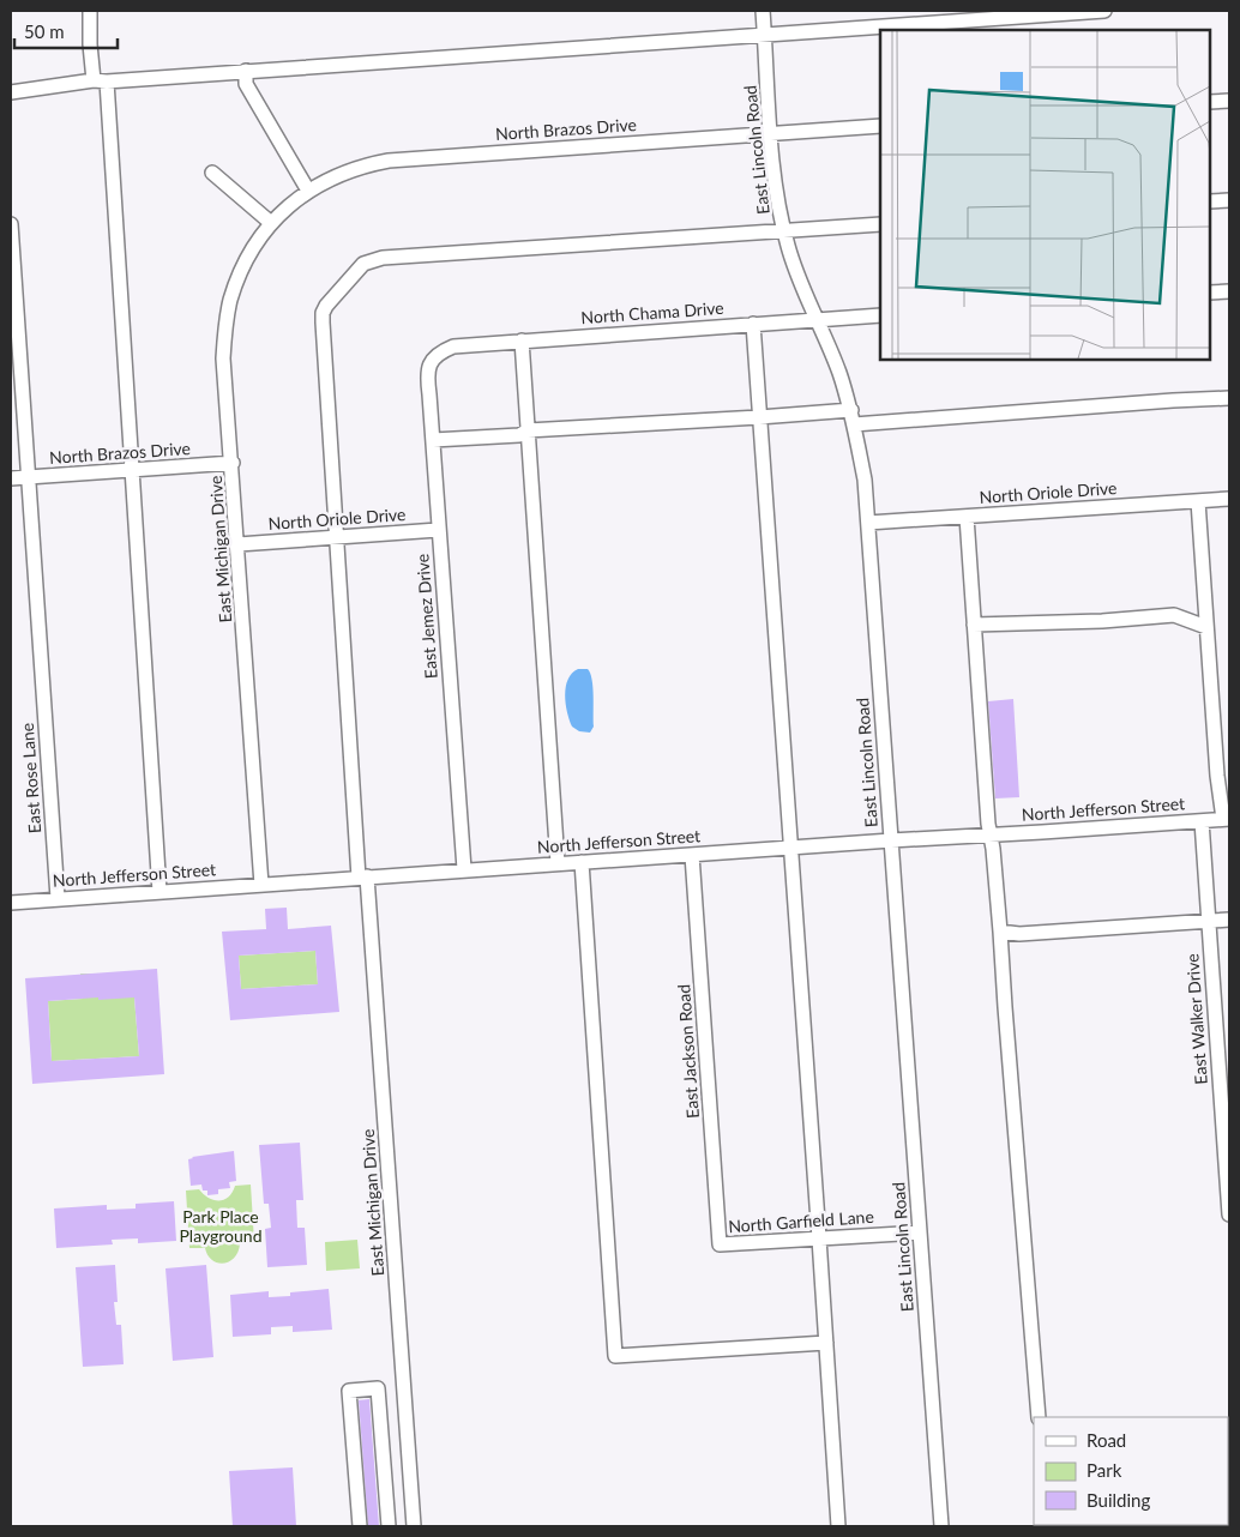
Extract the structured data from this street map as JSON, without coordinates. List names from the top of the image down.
{
  "streets": {
    "street": [
      "North Brazos Drive",
      "East Lincoln Road",
      "North Chama Drive",
      "North Oriole Drive",
      "East Michigan Drive",
      "East Jemez Drive",
      "East Rose Lane",
      "North Jefferson Street",
      "East Walker Drive",
      "East Jackson Road",
      "North Garfield Lane"
    ]
  },
  "crossings": [
    ["North Brazos Drive", "East Lincoln Road"],
    ["North Brazos Drive", "East Michigan Drive"],
    ["North Brazos Drive", "East Rose Lane"],
    ["East Lincoln Road", "North Chama Drive"],
    ["East Lincoln Road", "North Oriole Drive"],
    ["East Lincoln Road", "East Michigan Drive"],
    ["East Lincoln Road", "North Jefferson Street"],
    ["East Lincoln Road", "North Garfield Lane"],
    ["North Chama Drive", "East Jemez Drive"],
    ["North Oriole Drive", "East Michigan Drive"],
    ["North Oriole Drive", "East Jemez Drive"],
    ["East Michigan Drive", "North Jefferson Street"],
    ["East Jemez Drive", "North Jefferson Street"],
    ["East Rose Lane", "North Jefferson Street"],
    ["North Jefferson Street", "East Walker Drive"],
    ["North Jefferson Street", "East Jackson Road"],
    ["East Jackson Road", "North Garfield Lane"]
  ],
  "parks": ["Park Place Playground"],
  "legend": ["Road", "Park", "Building"],
  "scale_bar": "50 m"
}
